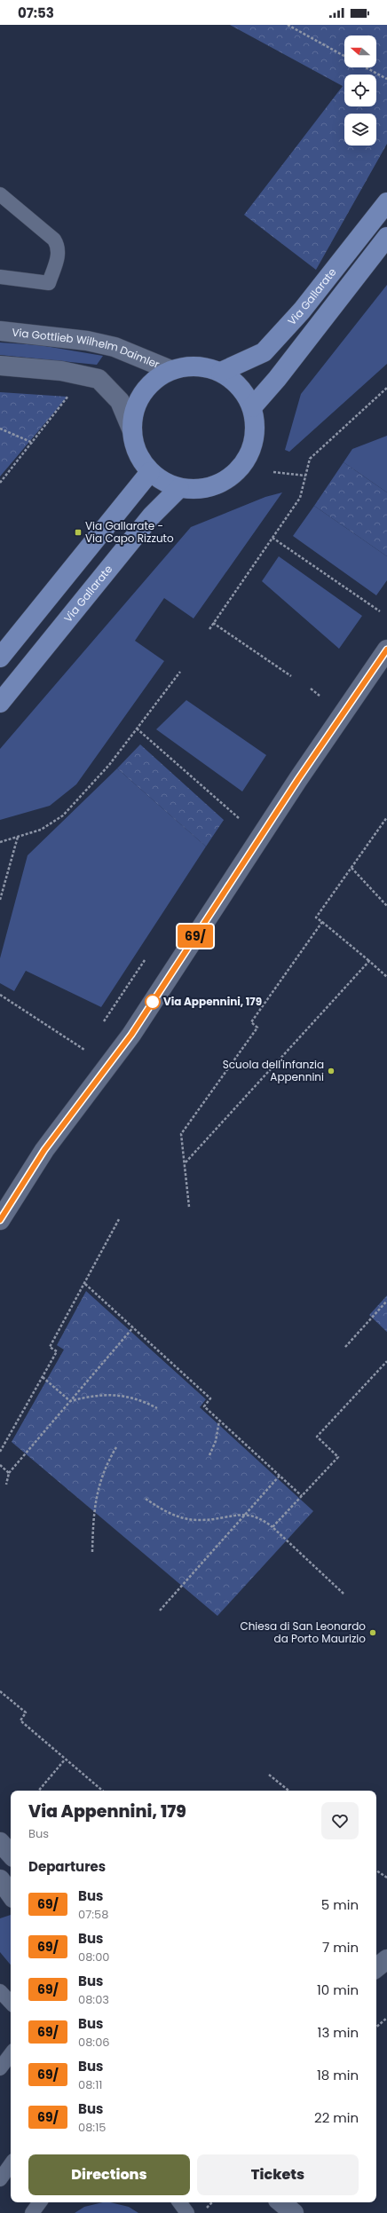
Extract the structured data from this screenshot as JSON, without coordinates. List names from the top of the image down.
{
  "streets": {
    "main road": ["Via Gallarate"],
    "street": ["Via Gottlieb Wilhelm Daimler"]
  },
  "crossings": [
    ["Via Gallarate", "Via Gottlieb Wilhelm Daimler"]
  ],
  "places": {
    "transit": ["Via Gallarate - Via Capo Rizzuto"],
    "other": ["Via Appennini, 179", "Scuola dell'infanzia Appennini", "Chiesa di San Leonardo da Porto Maurizio"]
  },
  "lines": ["bus line 69/"],
  "north": "left",
  "page": {
    "status": "07:53",
    "on_map": "69/",
    "heading": [
      ["Via Appennini, 179", "Bus"],
      "Departures"
    ],
    "list": [
      {
        "mark": "69/",
        "name": "Bus",
        "note": "07:58",
        "value": "5 min"
      },
      {
        "mark": "69/",
        "name": "Bus",
        "note": "08:00",
        "value": "7 min"
      },
      {
        "mark": "69/",
        "name": "Bus",
        "note": "08:03",
        "value": "10 min"
      },
      {
        "mark": "69/",
        "name": "Bus",
        "note": "08:06",
        "value": "13 min"
      },
      {
        "mark": "69/",
        "name": "Bus",
        "note": "08:11",
        "value": "18 min"
      },
      {
        "mark": "69/",
        "name": "Bus",
        "note": "08:15",
        "value": "22 min"
      }
    ],
    "buttons": ["Directions", "Tickets"]
  }
}
